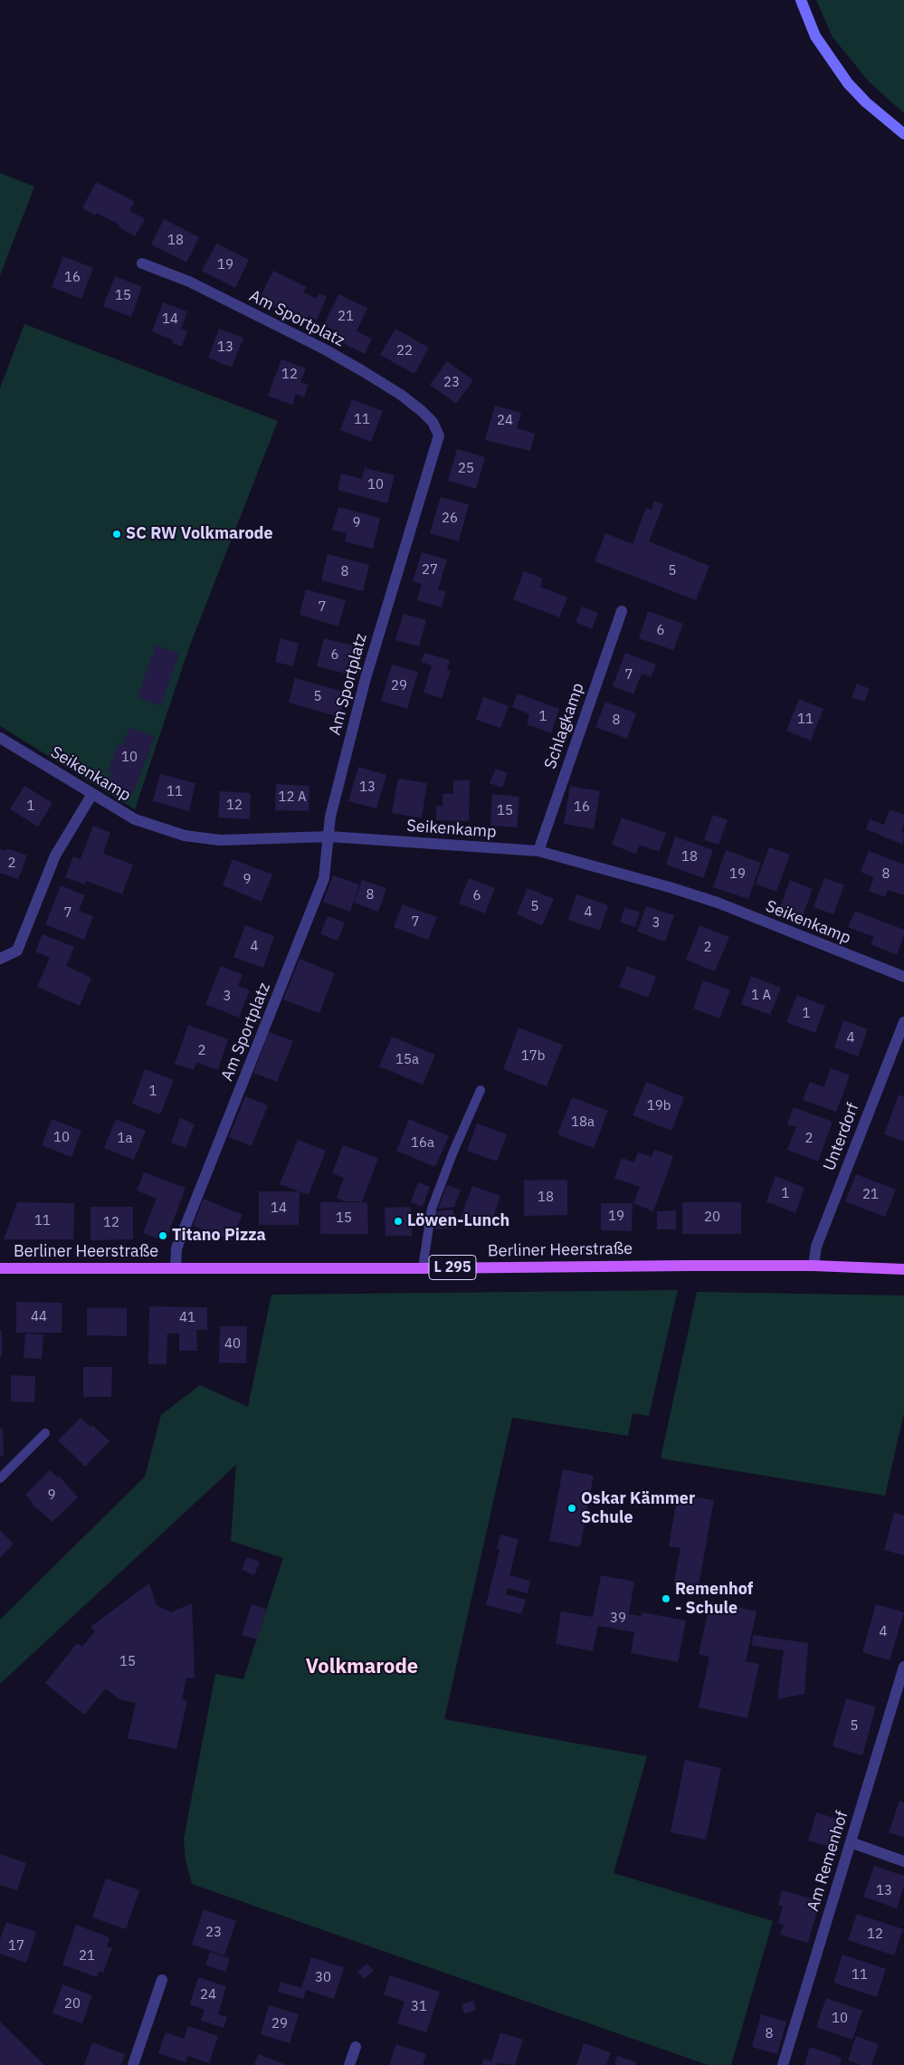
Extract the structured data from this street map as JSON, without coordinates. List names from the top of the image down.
{
  "streets": {
    "main road": ["Berliner Heerstraße", "L 295"],
    "street": [
      "Am Sportplatz",
      "Schlagkamp",
      "Seikenkamp",
      "Unterdorf",
      "Am Remenhof"
    ]
  },
  "crossings": [
    ["Am Sportplatz", "Seikenkamp"],
    ["Am Sportplatz", "Berliner Heerstraße"],
    ["Schlagkamp", "Seikenkamp"],
    ["Unterdorf", "Berliner Heerstraße"]
  ],
  "districts": ["Volkmarode"],
  "places": [
    "SC RW Volkmarode",
    "Löwen-Lunch",
    "Titano Pizza",
    "Oskar Kämmer Schule",
    "Remenhof - Schule"
  ],
  "house_numbers": [
    "18",
    "19",
    "16",
    "15",
    "21",
    "14",
    "13",
    "22",
    "12",
    "23",
    "11",
    "24",
    "25",
    "10",
    "26",
    "9",
    "27",
    "5",
    "8",
    "7",
    "6",
    "6",
    "7",
    "29",
    "5",
    "1",
    "11",
    "8",
    "10",
    "13",
    "11",
    "12 A",
    "12",
    "1",
    "16",
    "15",
    "18",
    "2",
    "19",
    "8",
    "9",
    "8",
    "6",
    "5",
    "4",
    "7",
    "7",
    "3",
    "4",
    "2",
    "1 A",
    "3",
    "1",
    "4",
    "2",
    "17b",
    "15a",
    "1",
    "19b",
    "18a",
    "10",
    "1a",
    "2",
    "16a",
    "1",
    "21",
    "18",
    "14",
    "19",
    "20",
    "15",
    "11",
    "12",
    "44",
    "41",
    "40",
    "9",
    "39",
    "4",
    "15",
    "5",
    "13",
    "23",
    "12",
    "17",
    "21",
    "11",
    "30",
    "24",
    "20",
    "31",
    "10",
    "29",
    "8"
  ]
}
